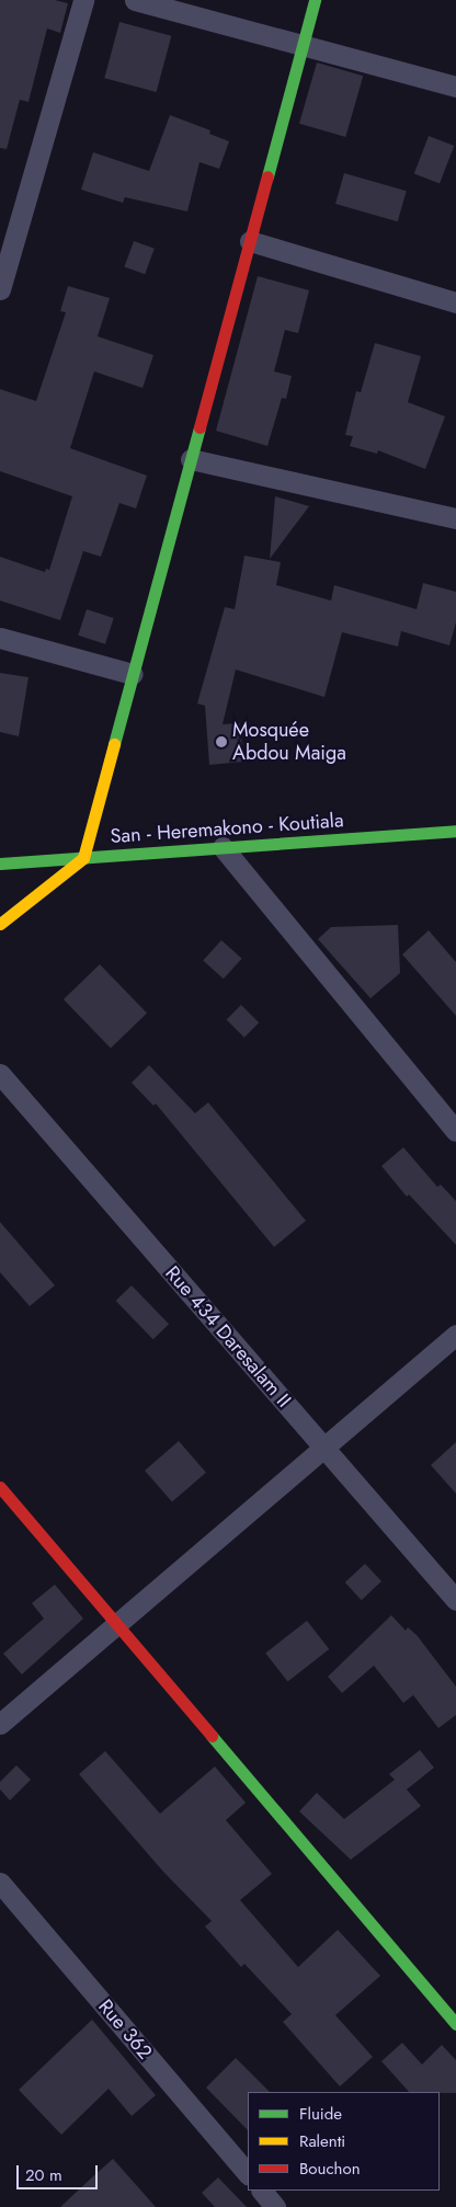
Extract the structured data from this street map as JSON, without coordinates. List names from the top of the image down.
{
  "streets": {
    "street": ["San - Heremakono - Koutiala", "Rue 434 Daresalam II", "Rue 362"]
  },
  "places": ["Mosquée Abdou Maiga"],
  "legend": ["Fluide", "Ralenti", "Bouchon"],
  "scale_bar": "20 m"
}
